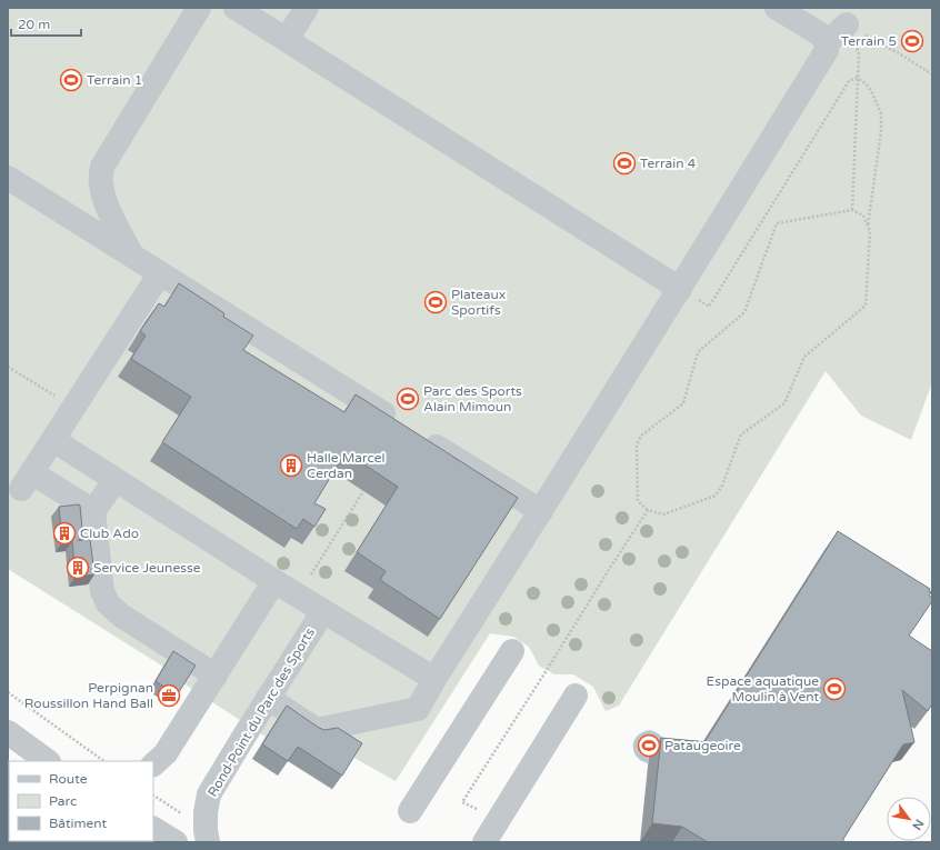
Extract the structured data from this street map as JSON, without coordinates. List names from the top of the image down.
{
  "streets": {
    "street": ["Rond-Point du Parc des Sports"]
  },
  "places": {
    "sports": [
      "Terrain 5",
      "Terrain 1",
      "Terrain 4",
      "Plateaux Sportifs",
      "Parc des Sports Alain Mimoun",
      "Espace aquatique Moulin à Vent",
      "Pataugeoire"
    ],
    "building": ["Halle Marcel Cerdan", "Club Ado", "Service Jeunesse"],
    "office": ["Perpignan Roussillon Hand Ball"]
  },
  "legend": ["Route", "Parc", "Bâtiment"],
  "scale_bar": "20 m",
  "north": "bottom right"
}
